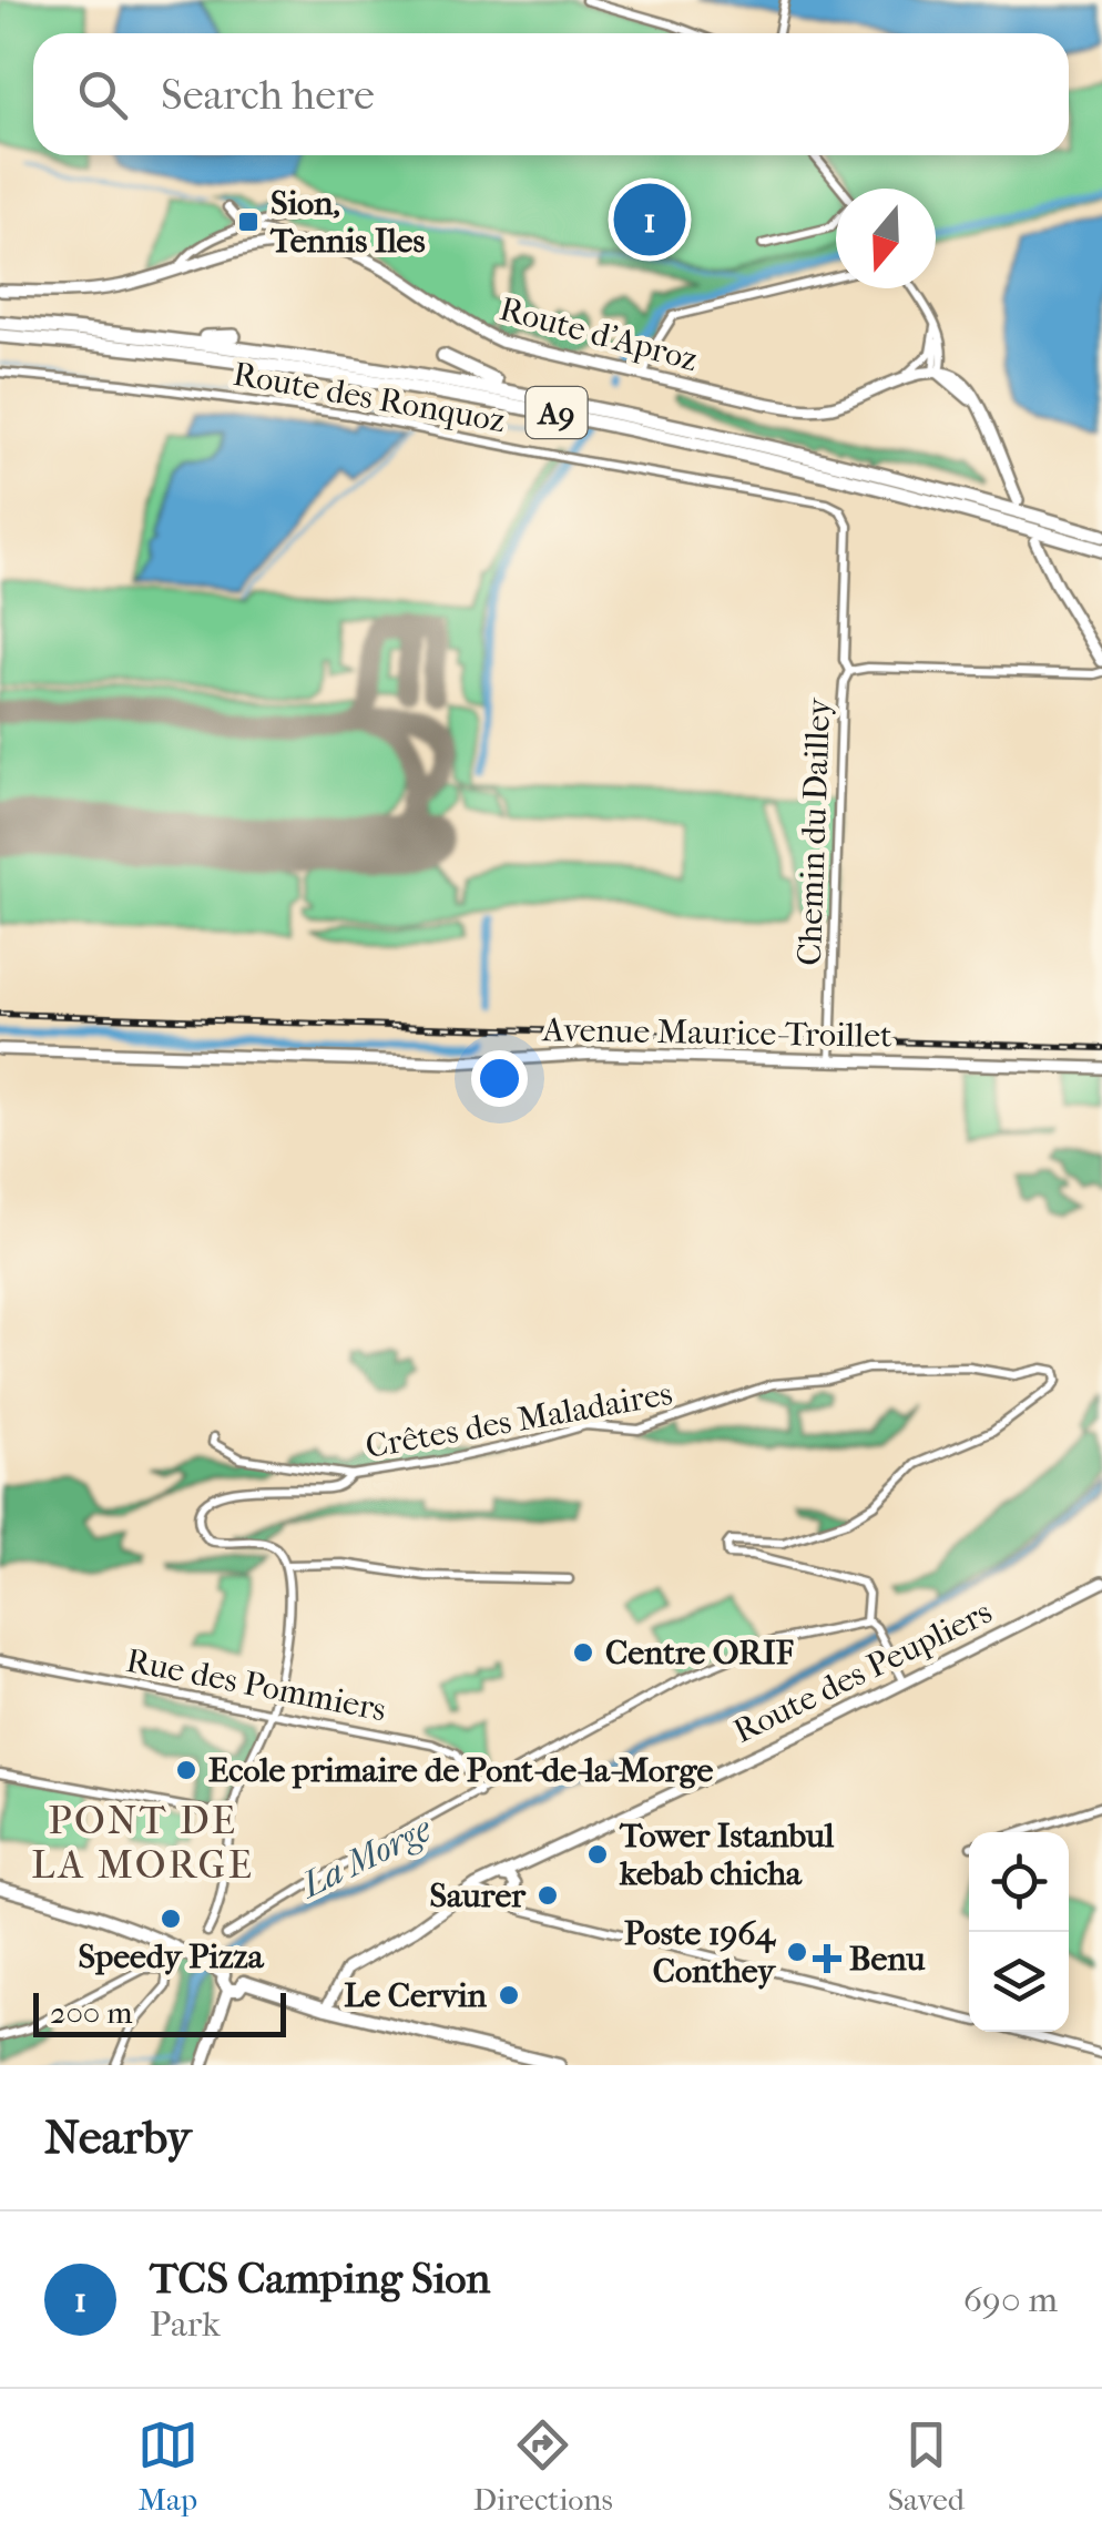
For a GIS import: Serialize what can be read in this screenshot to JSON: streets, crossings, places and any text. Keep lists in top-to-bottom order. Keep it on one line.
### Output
{"streets":{"highway":["A9"],"street":["Route d'Aproz","Route des Ronquoz","Chemin du Dailley","Avenue Maurice-Troillet","Crêtes des Maladaires","Route des Peupliers","Rue des Pommiers"]},"crossings":[["Route des Ronquoz","Chemin du Dailley"],["Chemin du Dailley","Avenue Maurice-Troillet"]],"districts":["PONT DE LA MORGE"],"water":["La Morge"],"places":{"transit":["Sion, Tennis Iles"],"other":["Centre ORIF","Ecole primaire de Pont-de-la-Morge","Tower Istanbul kebab chicha","Saurer","Speedy Pizza","Poste 1964 Conthey","Le Cervin"],"health":["Benu"]},"scale_bar":"200 m","north":"bottom","page":{"search":"Search here","pins":"1","scale":"200 m","heading":"Nearby","list":[{"mark":"1","name":"TCS Camping Sion","note":"Park","value":"690 m"}],"nav":["Map","Directions","Saved"]}}
